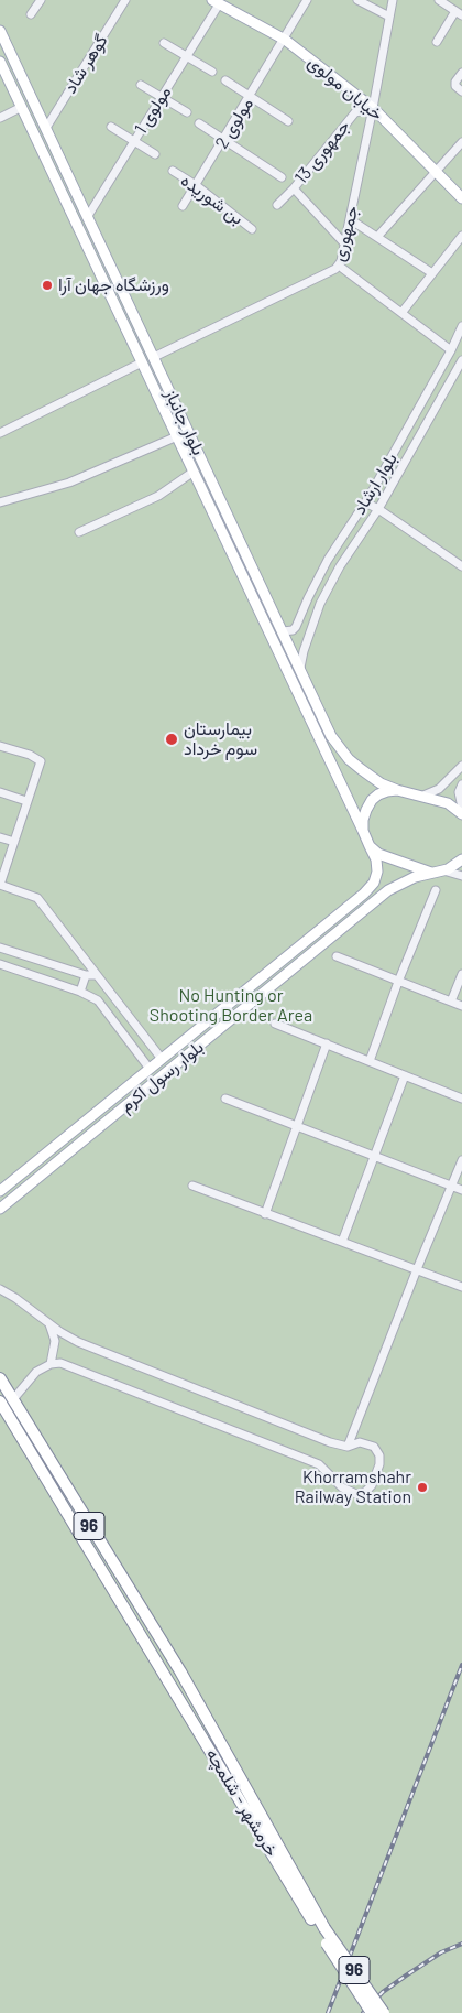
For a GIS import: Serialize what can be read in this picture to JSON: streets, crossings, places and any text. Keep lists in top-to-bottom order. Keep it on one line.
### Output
{"streets":{"highway":["96","خرمشهر - شلمچه"],"main road":["خیابان مولوی","بلوار جانباز","بلوار رسول اکرم"],"street":["گوهر شاد","مولوی 1","مولوی 2","جمهوری 13","بن شوریده","جمهوری","بلوار ارشاد"]},"crossings":[["گوهر شاد","بلوار جانباز"],["خیابان مولوی","مولوی 1"],["خیابان مولوی","مولوی 2"],["خیابان مولوی","جمهوری 13"],["خیابان مولوی","جمهوری"],["مولوی 1","بلوار جانباز"],["مولوی 2","بن شوریده"],["جمهوری 13","جمهوری"],["جمهوری","بلوار جانباز"],["بلوار جانباز","بلوار ارشاد"],["بلوار جانباز","بلوار رسول اکرم"],["96","خرمشهر - شلمچه"]],"parks":["No Hunting or Shooting Border Area"],"places":["ورزشگاه جهان آرا","بیمارستان سوم خرداد","Khorramshahr Railway Station"]}
